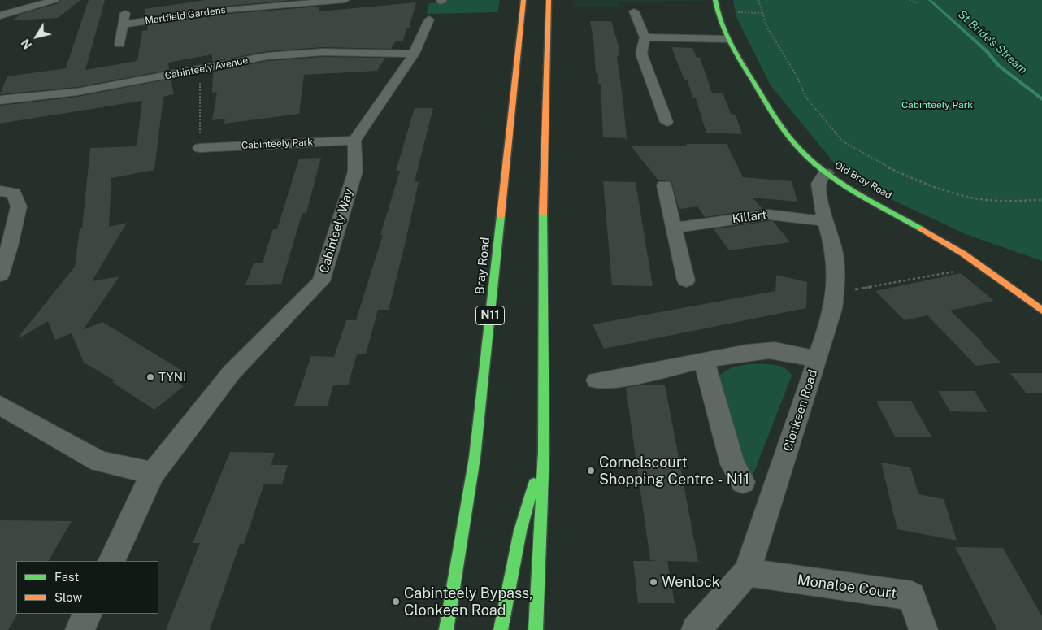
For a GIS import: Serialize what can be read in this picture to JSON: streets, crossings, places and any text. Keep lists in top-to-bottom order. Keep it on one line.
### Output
{"streets":{"main road":["Old Bray Road","Bray Road","N11"],"street":["Marlfield Gardens","Cabinteely Avenue","Cabinteely Park","Killart","Cabinteely Way","Clonkeen Road","Monaloe Court"]},"crossings":[["Cabinteely Park","Cabinteely Way"],["Old Bray Road","Clonkeen Road"],["Killart","Clonkeen Road"],["Clonkeen Road","Monaloe Court"]],"water":["St Bride's Stream"],"parks":["Cabinteely Park"],"places":["TYNI","Cornelscourt Shopping Centre - N11","Wenlock","Cabinteely Bypass, Clonkeen Road"],"legend":["Fast","Slow"],"north":"bottom left"}
